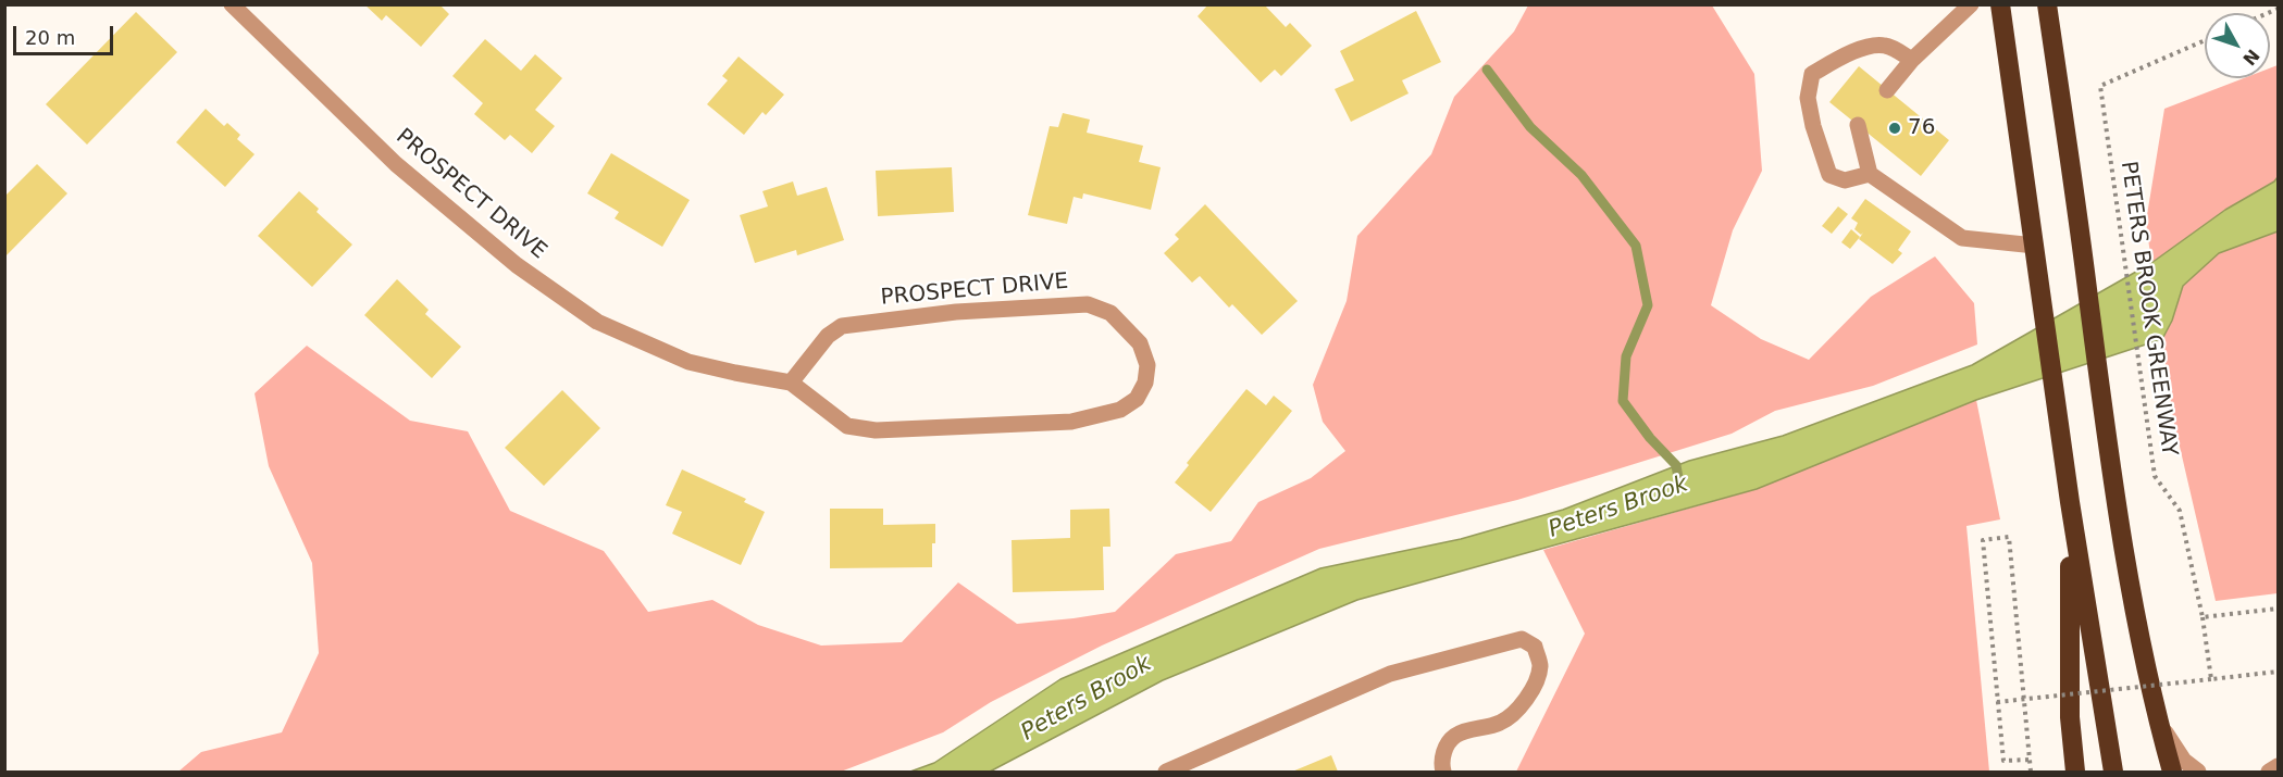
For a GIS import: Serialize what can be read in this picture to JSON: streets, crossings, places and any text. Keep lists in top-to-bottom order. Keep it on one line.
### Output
{"streets":{"street":["PROSPECT DRIVE"],"path":["PETERS BROOK GREENWAY"]},"water":["Peters Brook"],"places":["76"],"scale_bar":"20 m","north":"bottom right"}
